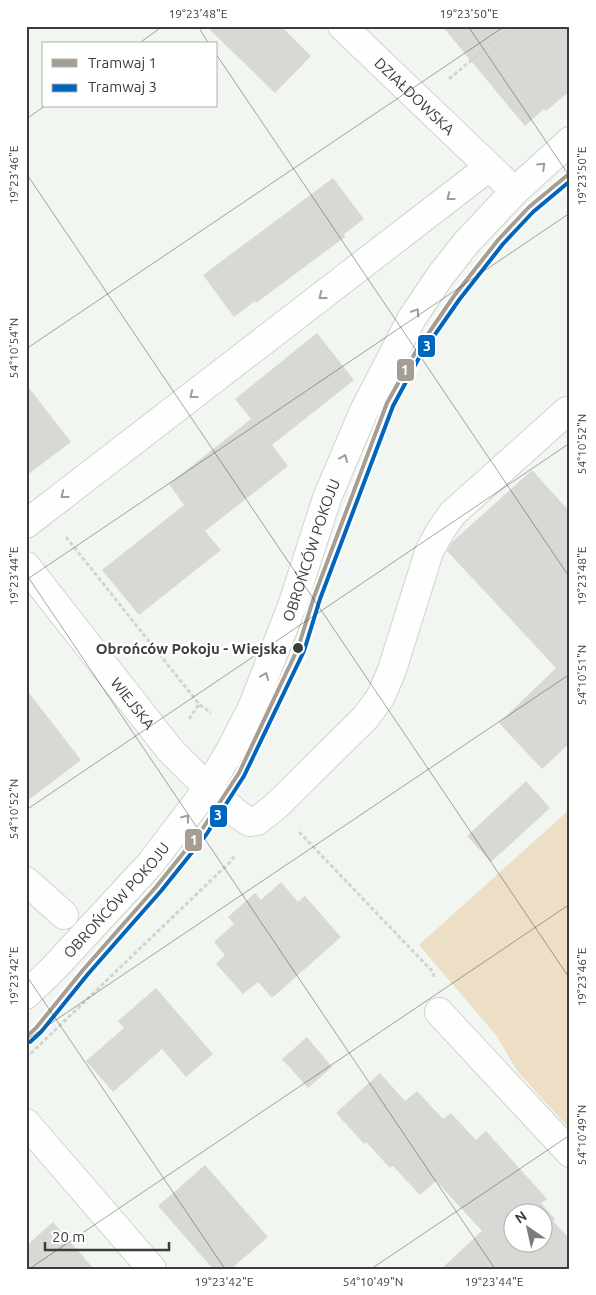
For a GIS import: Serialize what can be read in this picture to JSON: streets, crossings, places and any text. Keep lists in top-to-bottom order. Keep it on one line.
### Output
{"streets":{"street":["DZIAŁDOWSKA","OBROŃCÓW POKOJU","WIEJSKA"]},"crossings":[["OBROŃCÓW POKOJU","WIEJSKA"]],"places":["Obrońców Pokoju - Wiejska"],"lines":["tram line 1","tram line 3"],"legend":["Tramwaj 1","Tramwaj 3"],"scale_bar":"20 m","north":"top left","coordinates":["19°23'48\"E","19°23'50\"E","19°23'46\"E","54°10'54\"N","54°10'52\"N","19°23'44\"E","54°10'51\"N","19°23'42\"E","54°10'49\"N"]}
